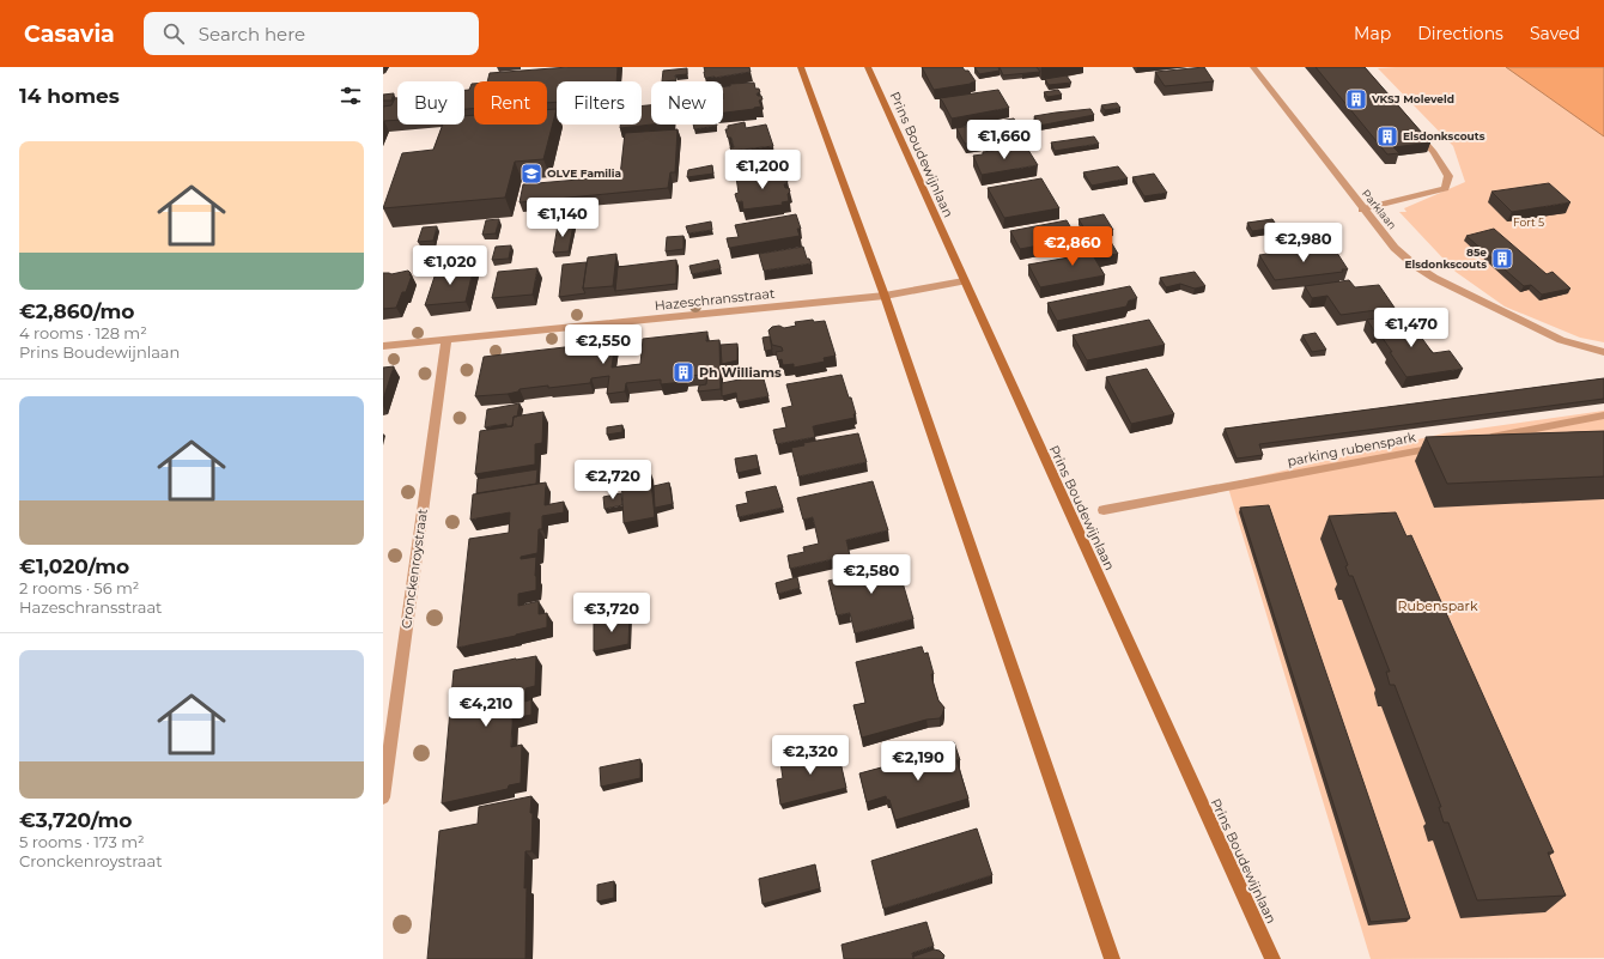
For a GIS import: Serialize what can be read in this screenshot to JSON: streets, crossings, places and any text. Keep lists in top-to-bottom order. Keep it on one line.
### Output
{"streets":{"main road":["Prins Boudewijnlaan"],"street":["Parklaan","Hazeschransstraat","parking rubenspark","Cronckenroystraat"]},"crossings":[["Prins Boudewijnlaan","Hazeschransstraat"],["Hazeschransstraat","Cronckenroystraat"]],"parks":["Fort 5","Rubenspark"],"places":{"building":["VKSJ Moleveld","Elsdonkscouts","85e Elsdonkscouts","Ph Williams"],"school or university":["OLVE Familia"]},"page":{"header":"Casavia","search":"Search here","nav":["Map","Directions","Saved"],"heading":"14 homes","chip":["Buy","Rent","Filters","New"],"price":["€1,660","€1,200","€1,140","€2,980","€2,860","€1,020","€1,470","€2,550","€2,720","€2,580","€3,720","€4,210","€2,320","€2,190"],"list":[{"name":"€2,860/mo","note":"4 rooms · 128 m² · Prins Boudewijnlaan"},{"name":"€1,020/mo","note":"2 rooms · 56 m² · Hazeschransstraat"},{"name":"€3,720/mo","note":"5 rooms · 173 m² · Cronckenroystraat"}]}}
